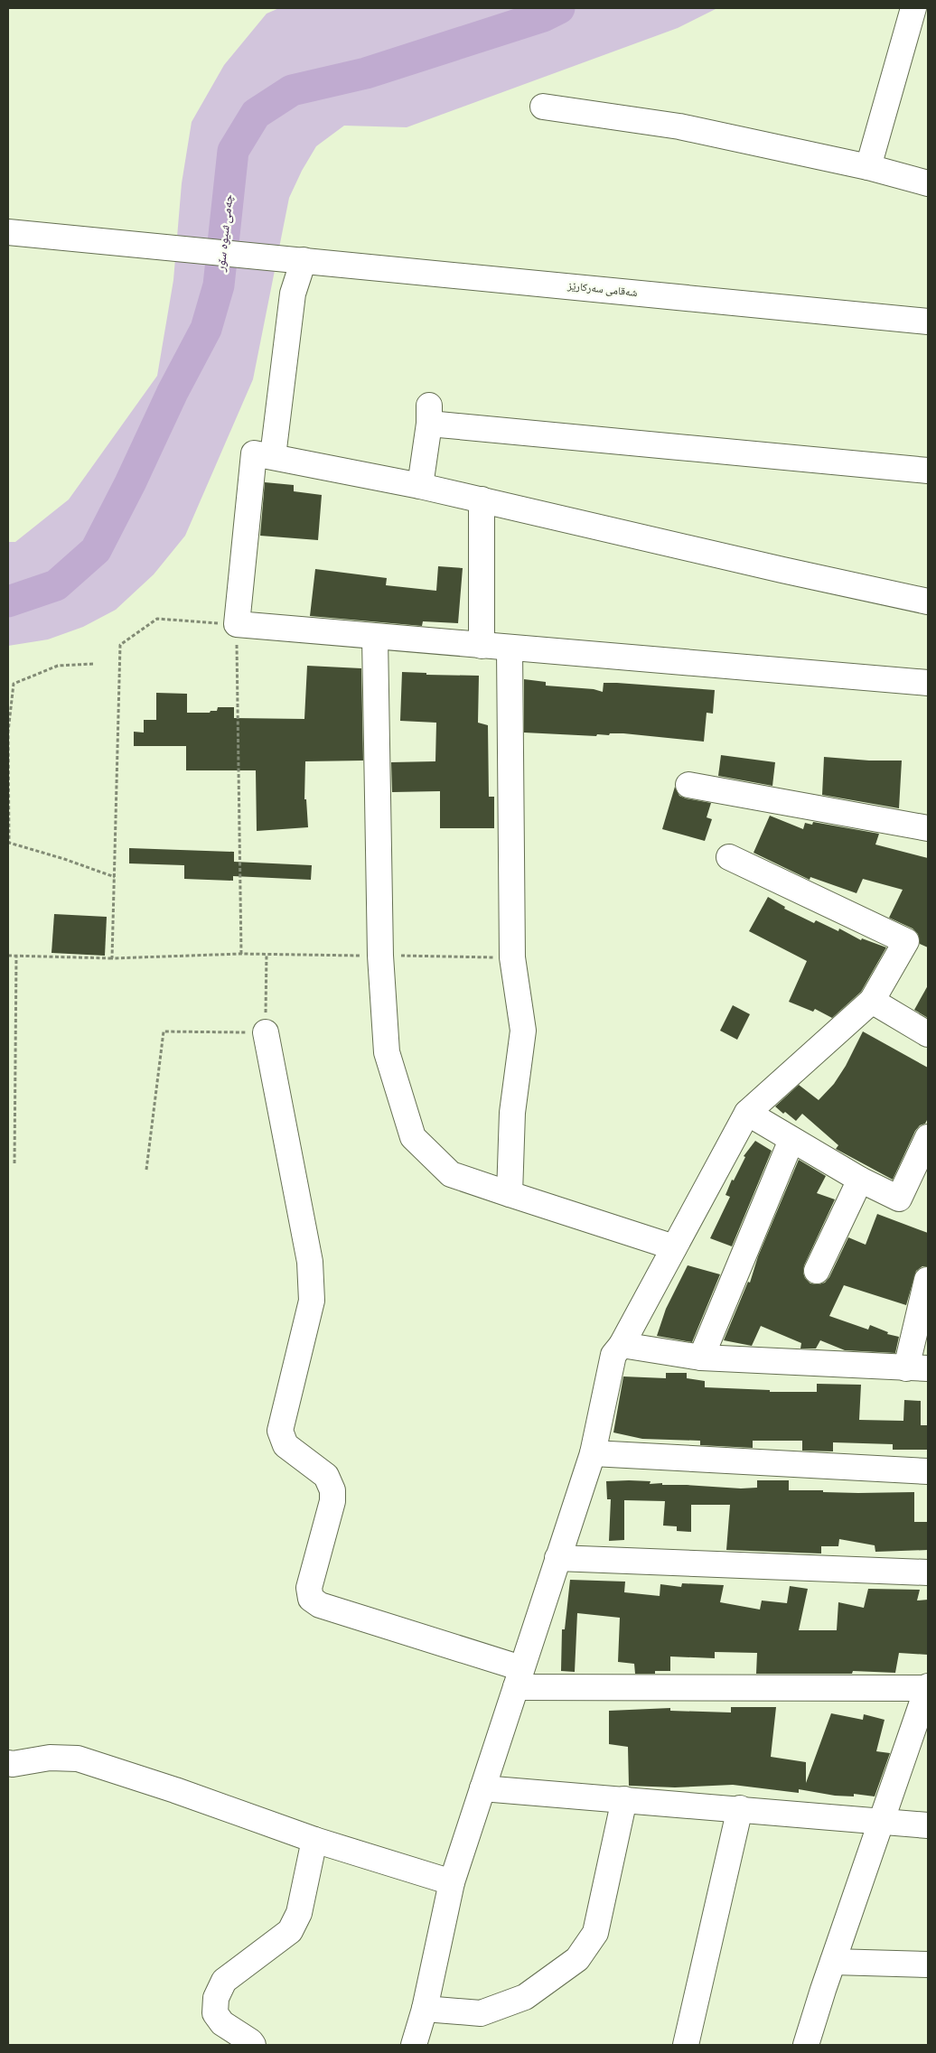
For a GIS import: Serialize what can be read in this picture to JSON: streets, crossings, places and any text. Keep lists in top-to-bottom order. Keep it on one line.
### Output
{"streets":{"street":["شەقامی سەرکارێز"]},"water":["چەمی شیوە سۆر"]}
